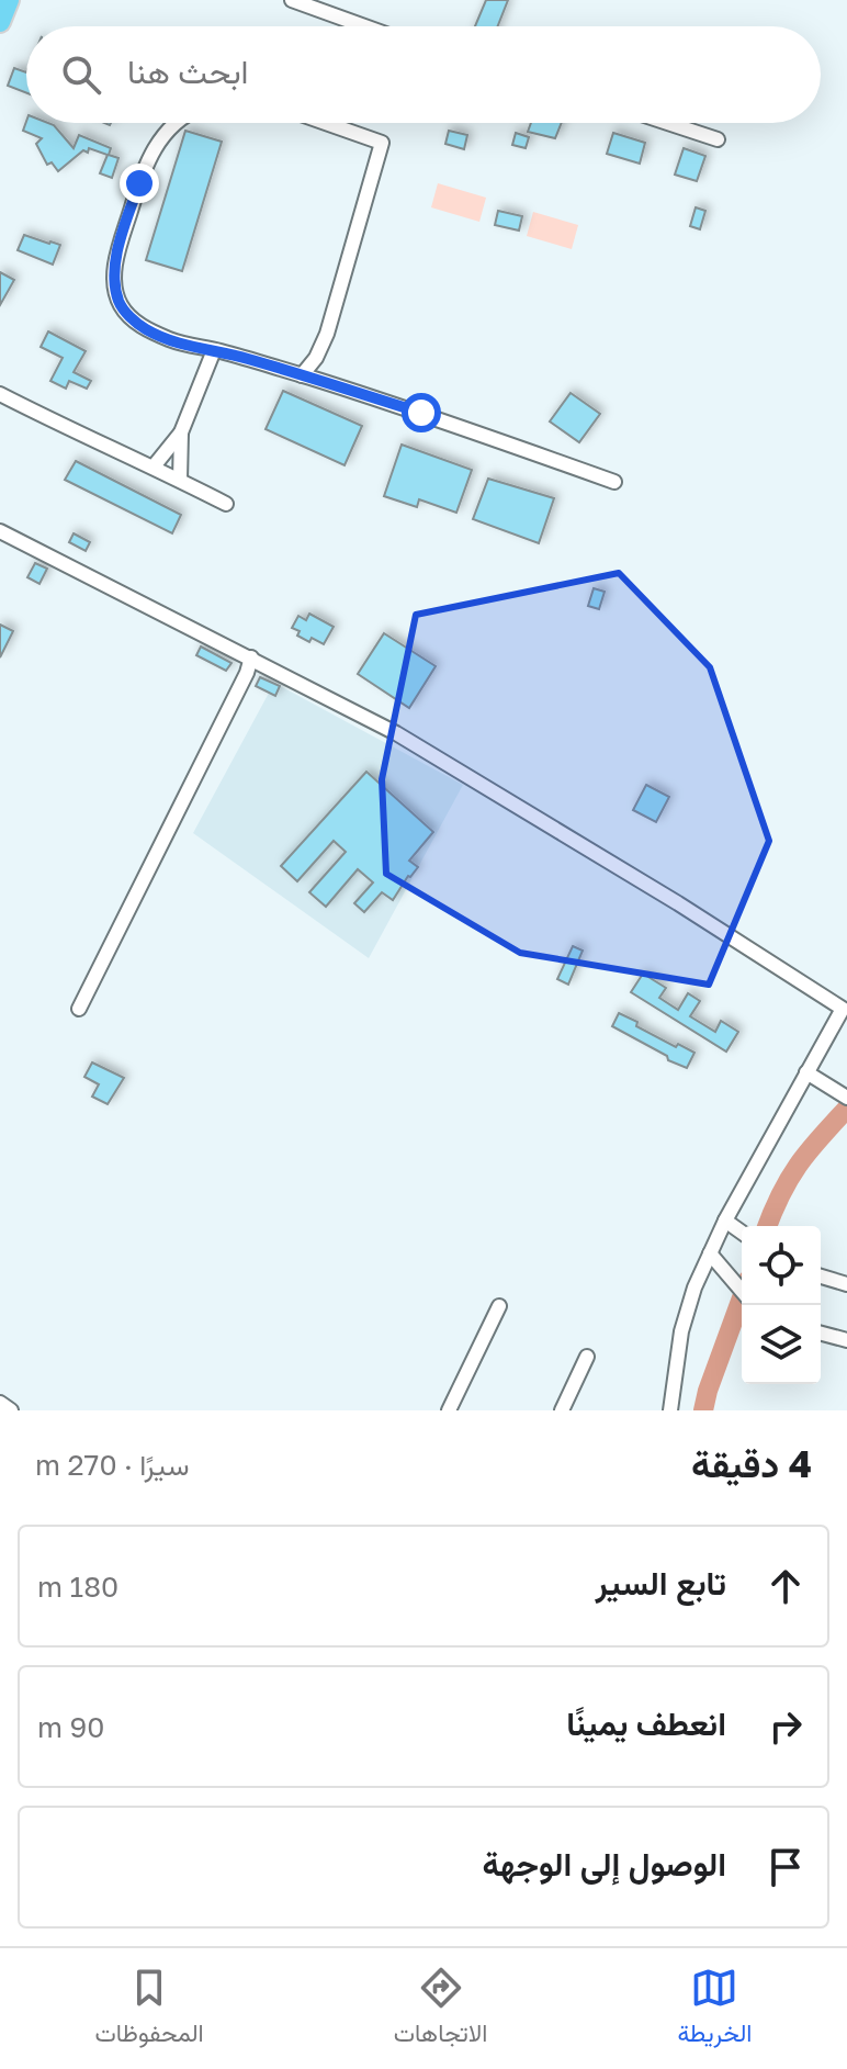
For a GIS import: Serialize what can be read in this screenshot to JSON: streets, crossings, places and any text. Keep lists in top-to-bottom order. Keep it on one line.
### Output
{"page":{"search":"ابحث هنا","heading":["4 دقيقة","سيرًا · 270 m"],"list":[["تابع السير","180 m"],["انعطف يمينًا","90 m"],"الوصول إلى الوجهة"],"nav":["الخريطة","الاتجاهات","المحفوظات"]}}
